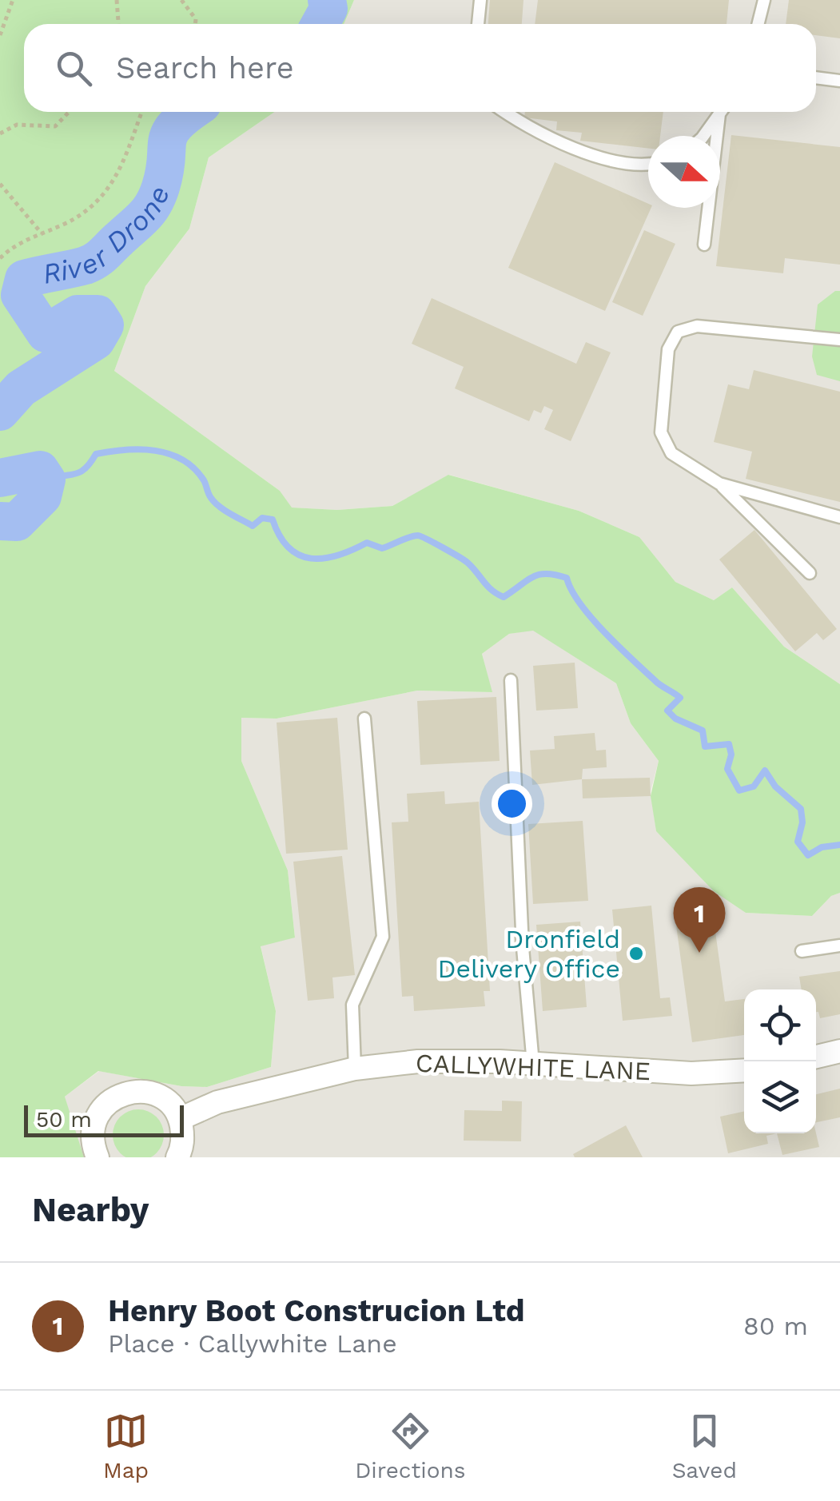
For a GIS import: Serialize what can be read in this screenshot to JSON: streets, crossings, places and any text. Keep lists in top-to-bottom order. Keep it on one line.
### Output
{"streets":{"street":["CALLYWHITE LANE"]},"water":["River Drone"],"places":["Dronfield Delivery Office"],"scale_bar":"50 m","north":"right","page":{"search":"Search here","pins":"1","scale":"50 m","heading":"Nearby","list":[{"mark":"1","name":"Henry Boot Construcion Ltd","note":"Place · Callywhite Lane","value":"80 m"}],"nav":["Map","Directions","Saved"]}}
